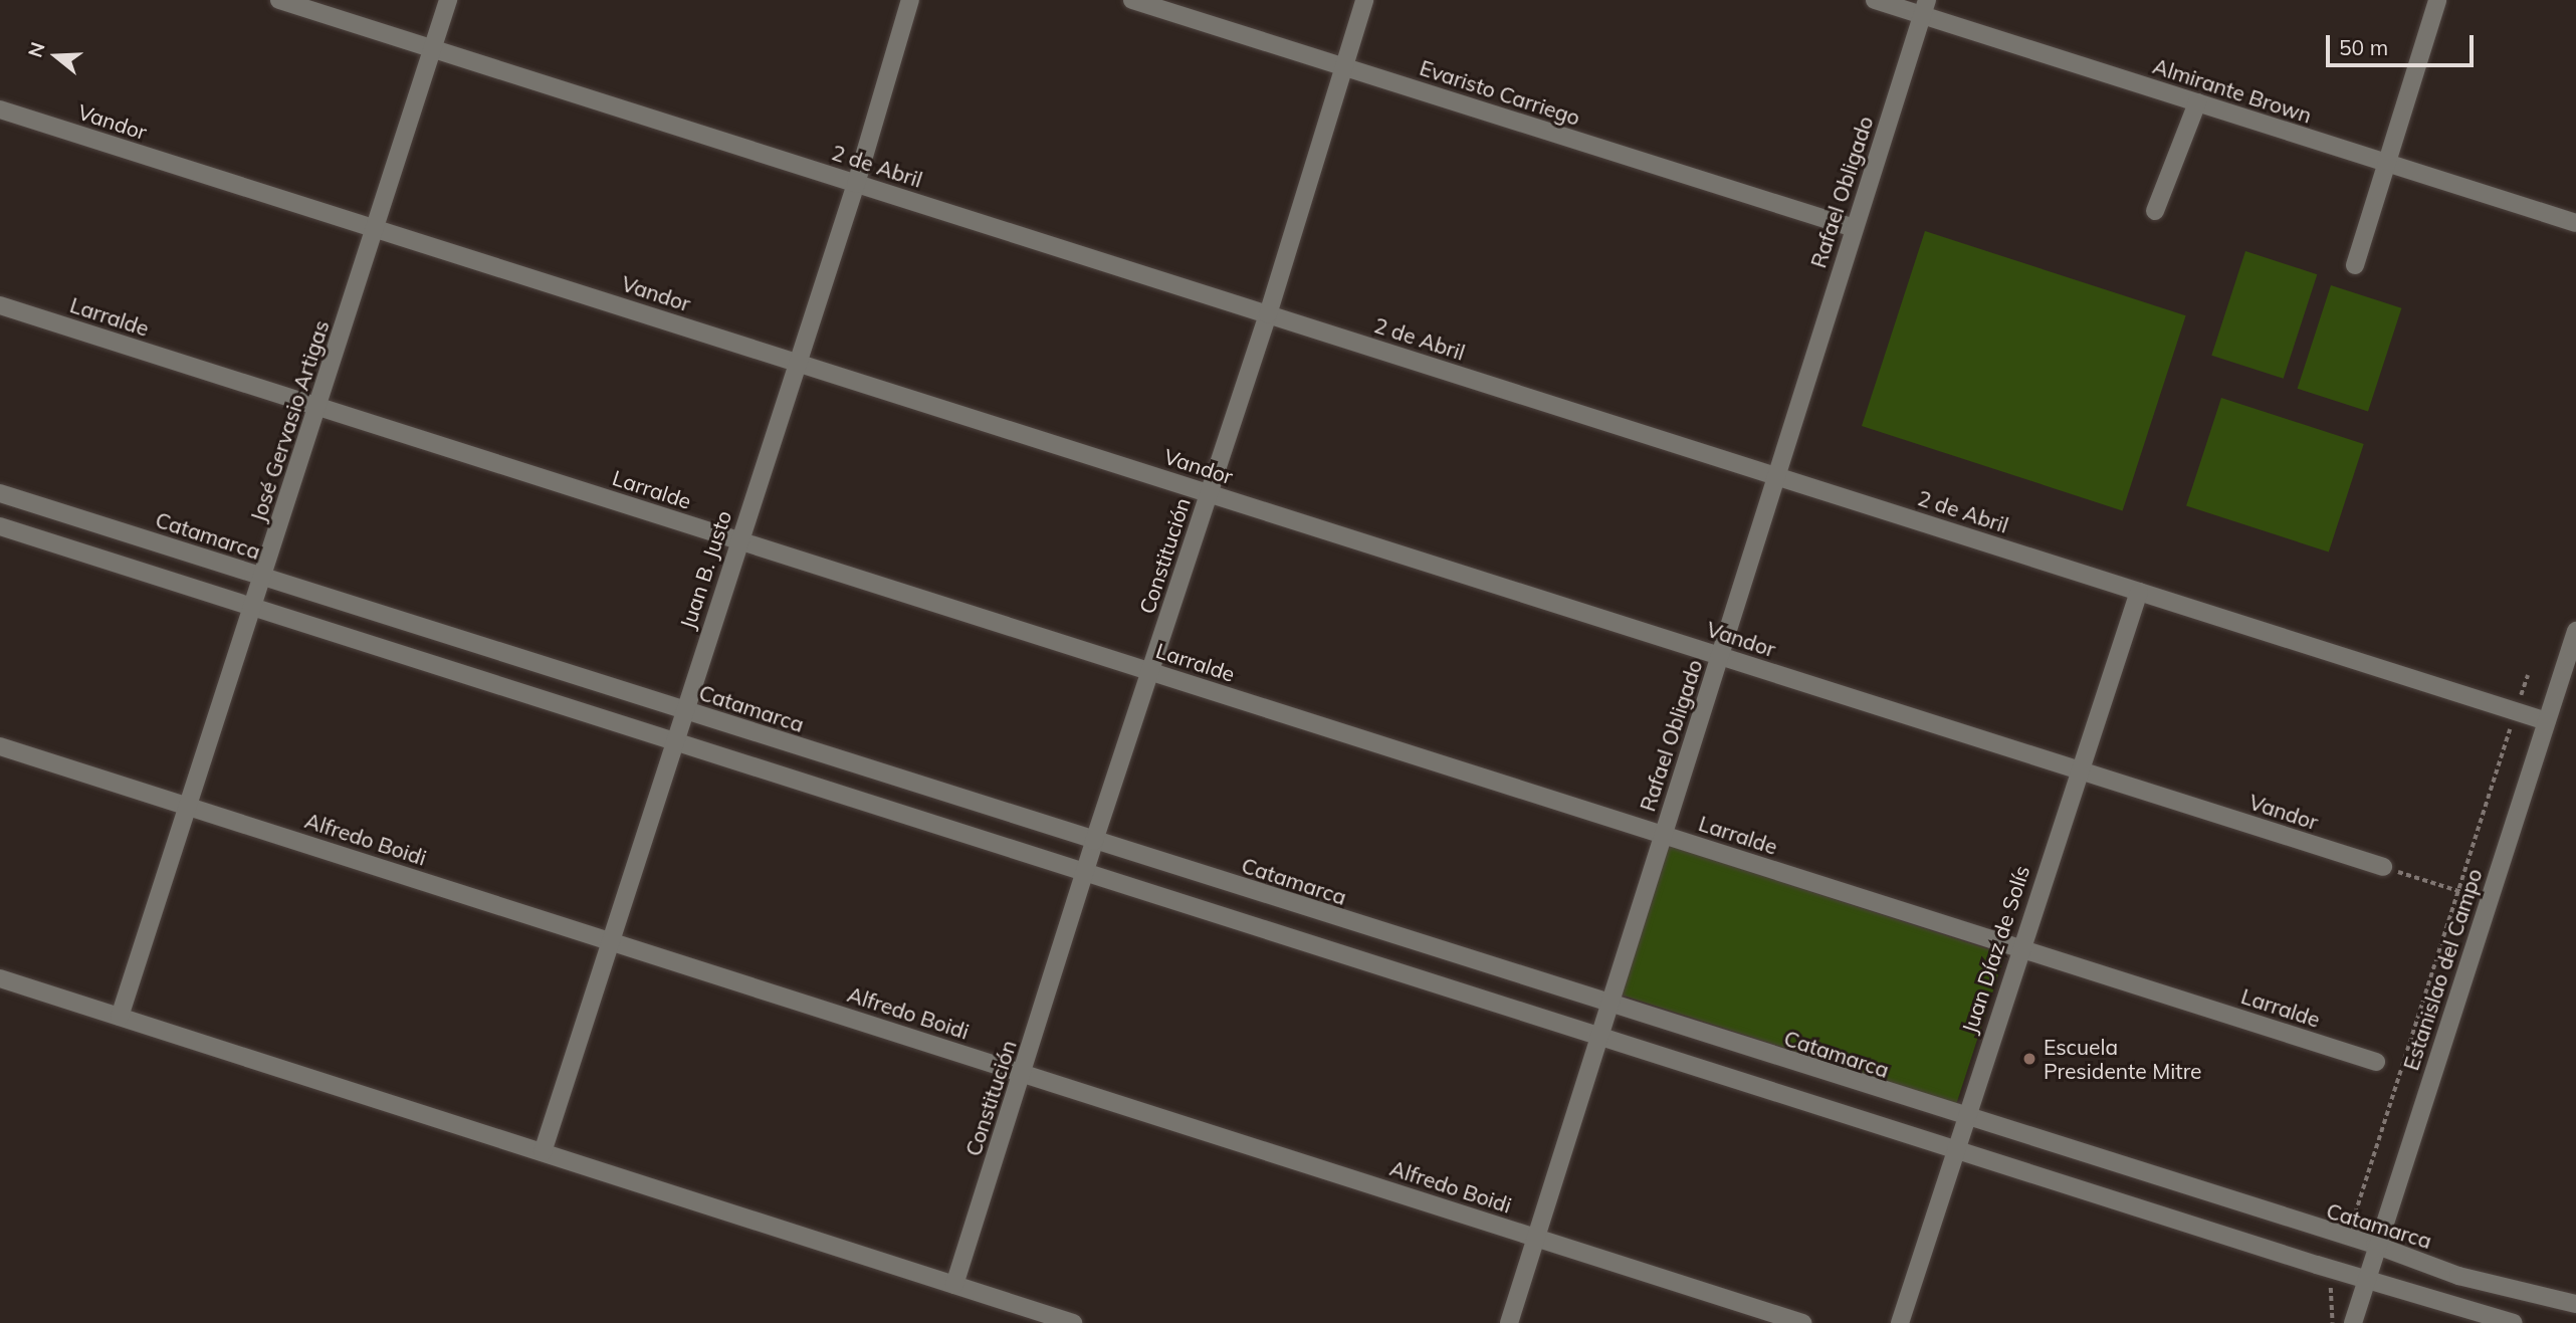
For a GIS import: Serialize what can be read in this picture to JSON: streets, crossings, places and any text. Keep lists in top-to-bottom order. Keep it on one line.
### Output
{"streets":{"street":["Almirante Brown","Evaristo Carriego","Vandor","2 de Abril","Rafael Obligado","Larralde","José Gervasio Artigas","Catamarca","Constitución","Juan B. Justo","Alfredo Boidi","Juan Díaz de Solís","Estanislao del Campo"]},"crossings":[["Almirante Brown","Rafael Obligado"],["Evaristo Carriego","Rafael Obligado"],["Evaristo Carriego","Constitución"],["Vandor","Rafael Obligado"],["Vandor","José Gervasio Artigas"],["Vandor","Constitución"],["Vandor","Juan B. Justo"],["Vandor","Juan Díaz de Solís"],["2 de Abril","Rafael Obligado"],["2 de Abril","José Gervasio Artigas"],["2 de Abril","Constitución"],["2 de Abril","Juan B. Justo"],["2 de Abril","Juan Díaz de Solís"],["2 de Abril","Estanislao del Campo"],["Rafael Obligado","Larralde"],["Rafael Obligado","Catamarca"],["Rafael Obligado","Alfredo Boidi"],["Larralde","José Gervasio Artigas"],["Larralde","Constitución"],["Larralde","Juan B. Justo"],["Larralde","Juan Díaz de Solís"],["José Gervasio Artigas","Catamarca"],["José Gervasio Artigas","Alfredo Boidi"],["Catamarca","Constitución"],["Catamarca","Juan B. Justo"],["Catamarca","Juan Díaz de Solís"],["Catamarca","Estanislao del Campo"],["Constitución","Alfredo Boidi"],["Juan B. Justo","Alfredo Boidi"]],"places":["Escuela Presidente Mitre"],"scale_bar":"50 m","north":"left"}
